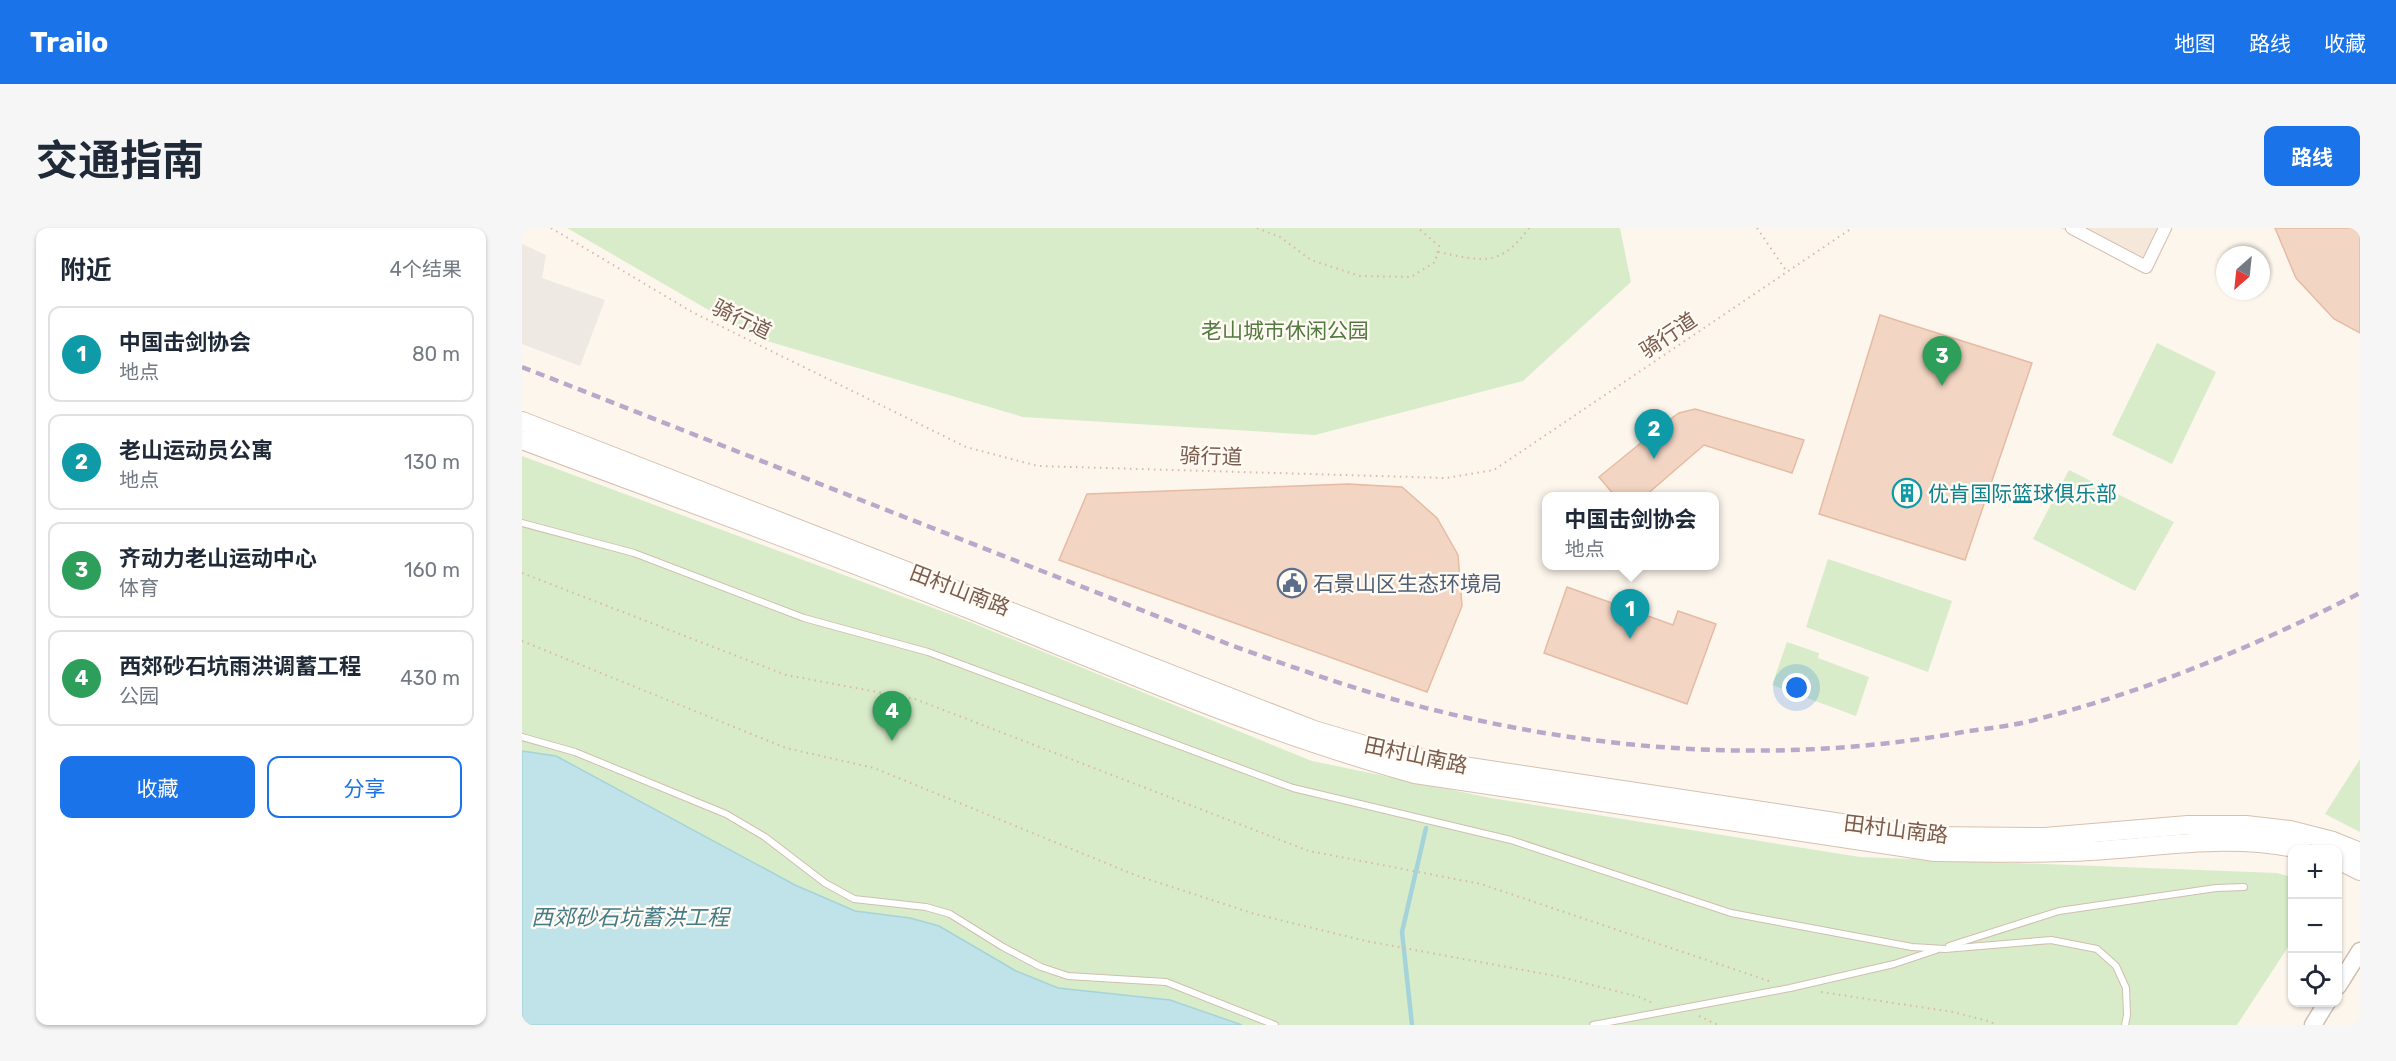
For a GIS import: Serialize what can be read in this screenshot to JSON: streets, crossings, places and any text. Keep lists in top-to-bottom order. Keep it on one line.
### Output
{"streets":{"main road":["田村山南路"],"path":["骑行道"]},"water":["西郊砂石坑蓄洪工程"],"parks":["老山城市休闲公园"],"places":{"building":["优肯国际篮球俱乐部"],"public building":["石景山区生态环境局"]},"north":"bottom left","page":{"header":"Trailo","nav":["地图","路线","收藏"],"title":"交通指南","buttons":["路线",["收藏","分享"]],"heading":["附近","4个结果"],"list":[{"mark":"1","name":"中国击剑协会","note":"地点","value":"80 m"},{"mark":"2","name":"老山运动员公寓","note":"地点","value":"130 m"},{"mark":"3","name":"齐动力老山运动中心","note":"体育","value":"160 m"},{"mark":"4","name":"西郊砂石坑雨洪调蓄工程","note":"公园","value":"430 m"}],"pins":["3","2","1","4"],"popup":["中国击剑协会","地点"],"map_buttons":["+","−"]}}
